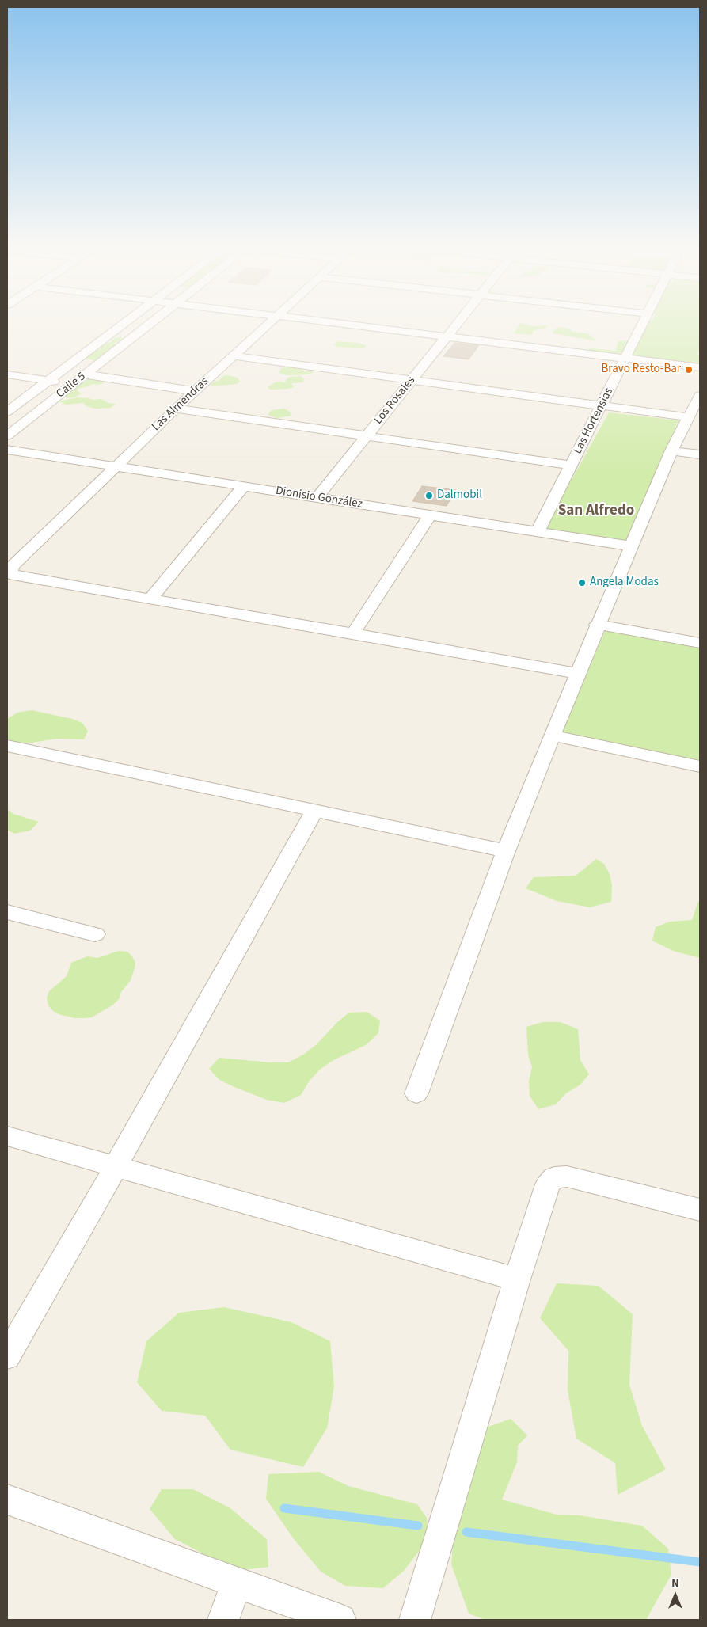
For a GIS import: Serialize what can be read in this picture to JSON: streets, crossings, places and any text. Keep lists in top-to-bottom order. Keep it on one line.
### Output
{"streets":{"street":["Calle 5","Los Rosales","Las Almendras","Las Hortensias","Dionisio González"]},"crossings":[["Los Rosales","Dionisio González"],["Las Almendras","Dionisio González"],["Las Hortensias","Dionisio González"]],"districts":["San Alfredo"],"places":["Bravo Resto-Bar","Dalmobil","Angela Modas"],"north":"top"}
